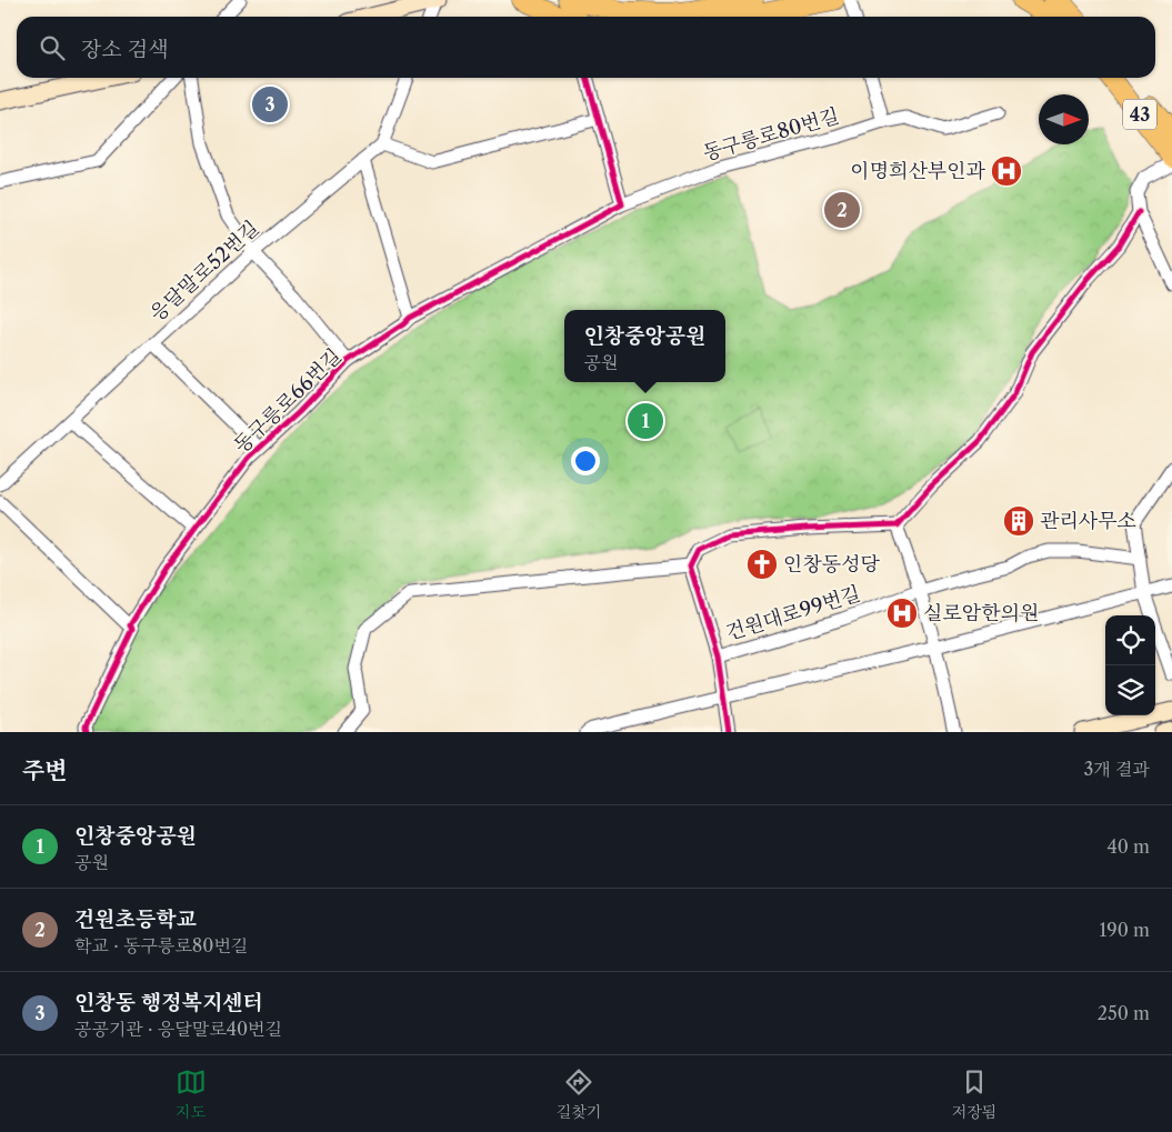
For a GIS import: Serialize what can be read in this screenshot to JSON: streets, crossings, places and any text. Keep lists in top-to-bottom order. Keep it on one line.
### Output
{"streets":{"main road":["43"],"street":["동구릉로80번길","응달말로52번길","동구릉로66번길","건원대로99번길"]},"crossings":[["동구릉로80번길","동구릉로66번길"]],"places":{"hospital":["이명희산부인과","실로암한의원"],"building":["관리사무소"],"church":["인창동성당"]},"north":"right","page":{"search":"장소 검색","pins":["3","2","1"],"popup":["인창중앙공원","공원"],"heading":["주변","3개 결과"],"list":[{"mark":"1","name":"인창중앙공원","note":"공원","value":"40 m"},{"mark":"2","name":"건원초등학교","note":"학교 · 동구릉로80번길","value":"190 m"},{"mark":"3","name":"인창동 행정복지센터","note":"공공기관 · 응달말로40번길","value":"250 m"}],"nav":["지도","길찾기","저장됨"]}}
